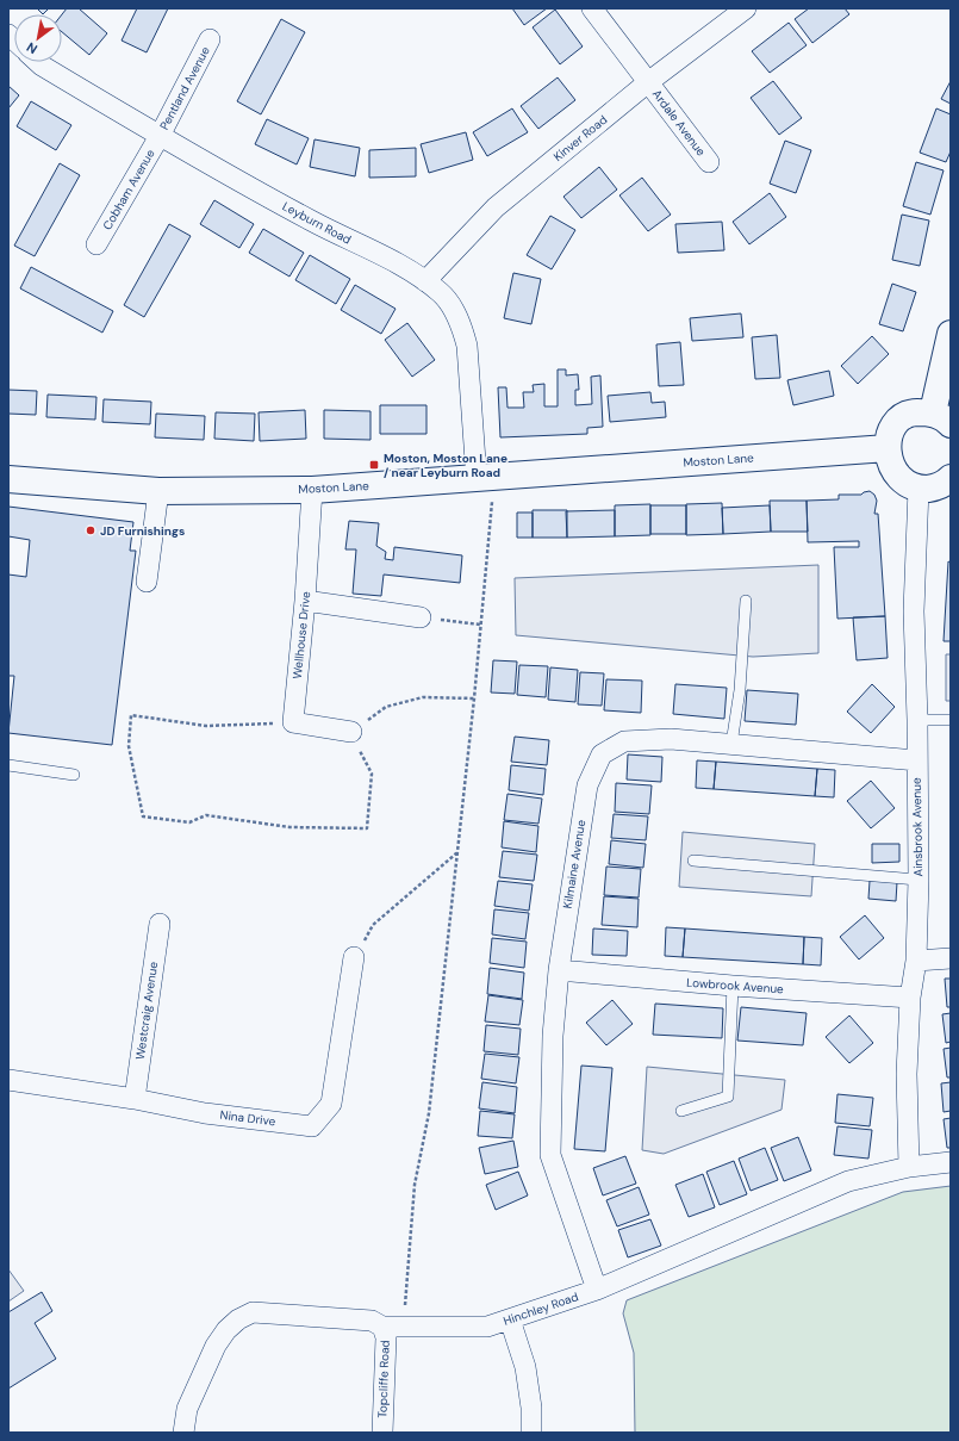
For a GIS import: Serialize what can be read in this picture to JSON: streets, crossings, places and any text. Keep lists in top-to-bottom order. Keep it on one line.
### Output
{"streets":{"street":["Pentland Avenue","Ardale Avenue","Kinver Road","Cobham Avenue","Leyburn Road","Moston Lane","Wellhouse Drive","Ainsbrook Avenue","Kilmaine Avenue","Lowbrook Avenue","Westcraig Avenue","Nina Drive","Hinchley Road","Topcliffe Road"]},"crossings":[["Pentland Avenue","Cobham Avenue"],["Pentland Avenue","Leyburn Road"],["Ardale Avenue","Kinver Road"],["Kinver Road","Leyburn Road"],["Cobham Avenue","Leyburn Road"],["Leyburn Road","Moston Lane"],["Moston Lane","Wellhouse Drive"],["Ainsbrook Avenue","Kilmaine Avenue"],["Ainsbrook Avenue","Lowbrook Avenue"],["Ainsbrook Avenue","Hinchley Road"],["Kilmaine Avenue","Lowbrook Avenue"],["Kilmaine Avenue","Hinchley Road"],["Westcraig Avenue","Nina Drive"],["Hinchley Road","Topcliffe Road"]],"places":{"transit":["Moston, Moston Lane / near Leyburn Road"],"other":["JD Furnishings"]},"north":"bottom left"}
